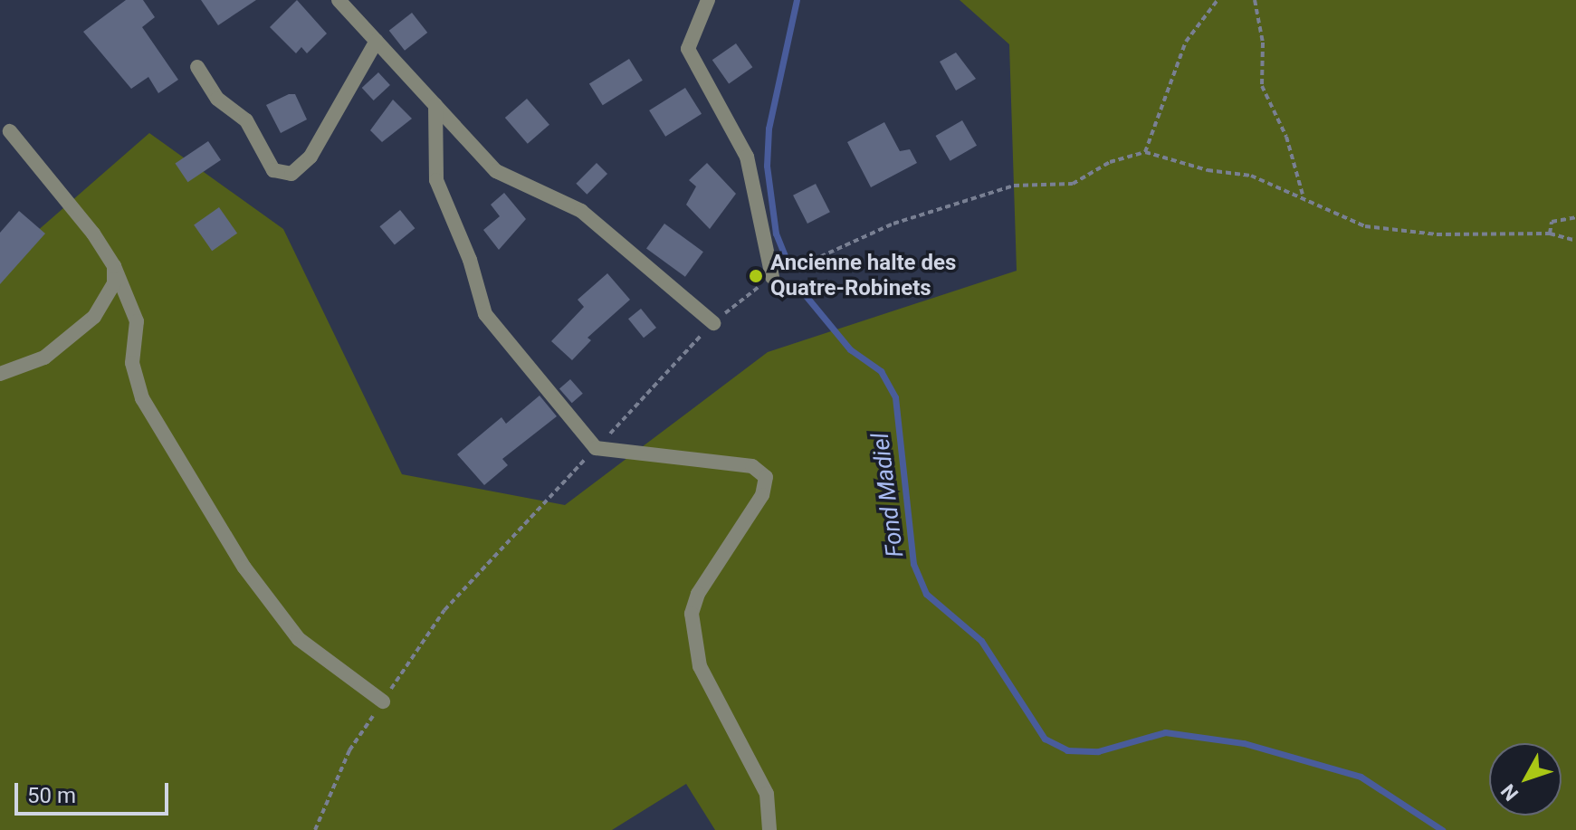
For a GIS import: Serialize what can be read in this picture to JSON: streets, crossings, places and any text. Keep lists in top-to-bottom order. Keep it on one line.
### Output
{"water":["Fond Madiel"],"places":["Ancienne halte des Quatre-Robinets"],"scale_bar":"50 m","north":"bottom left"}
